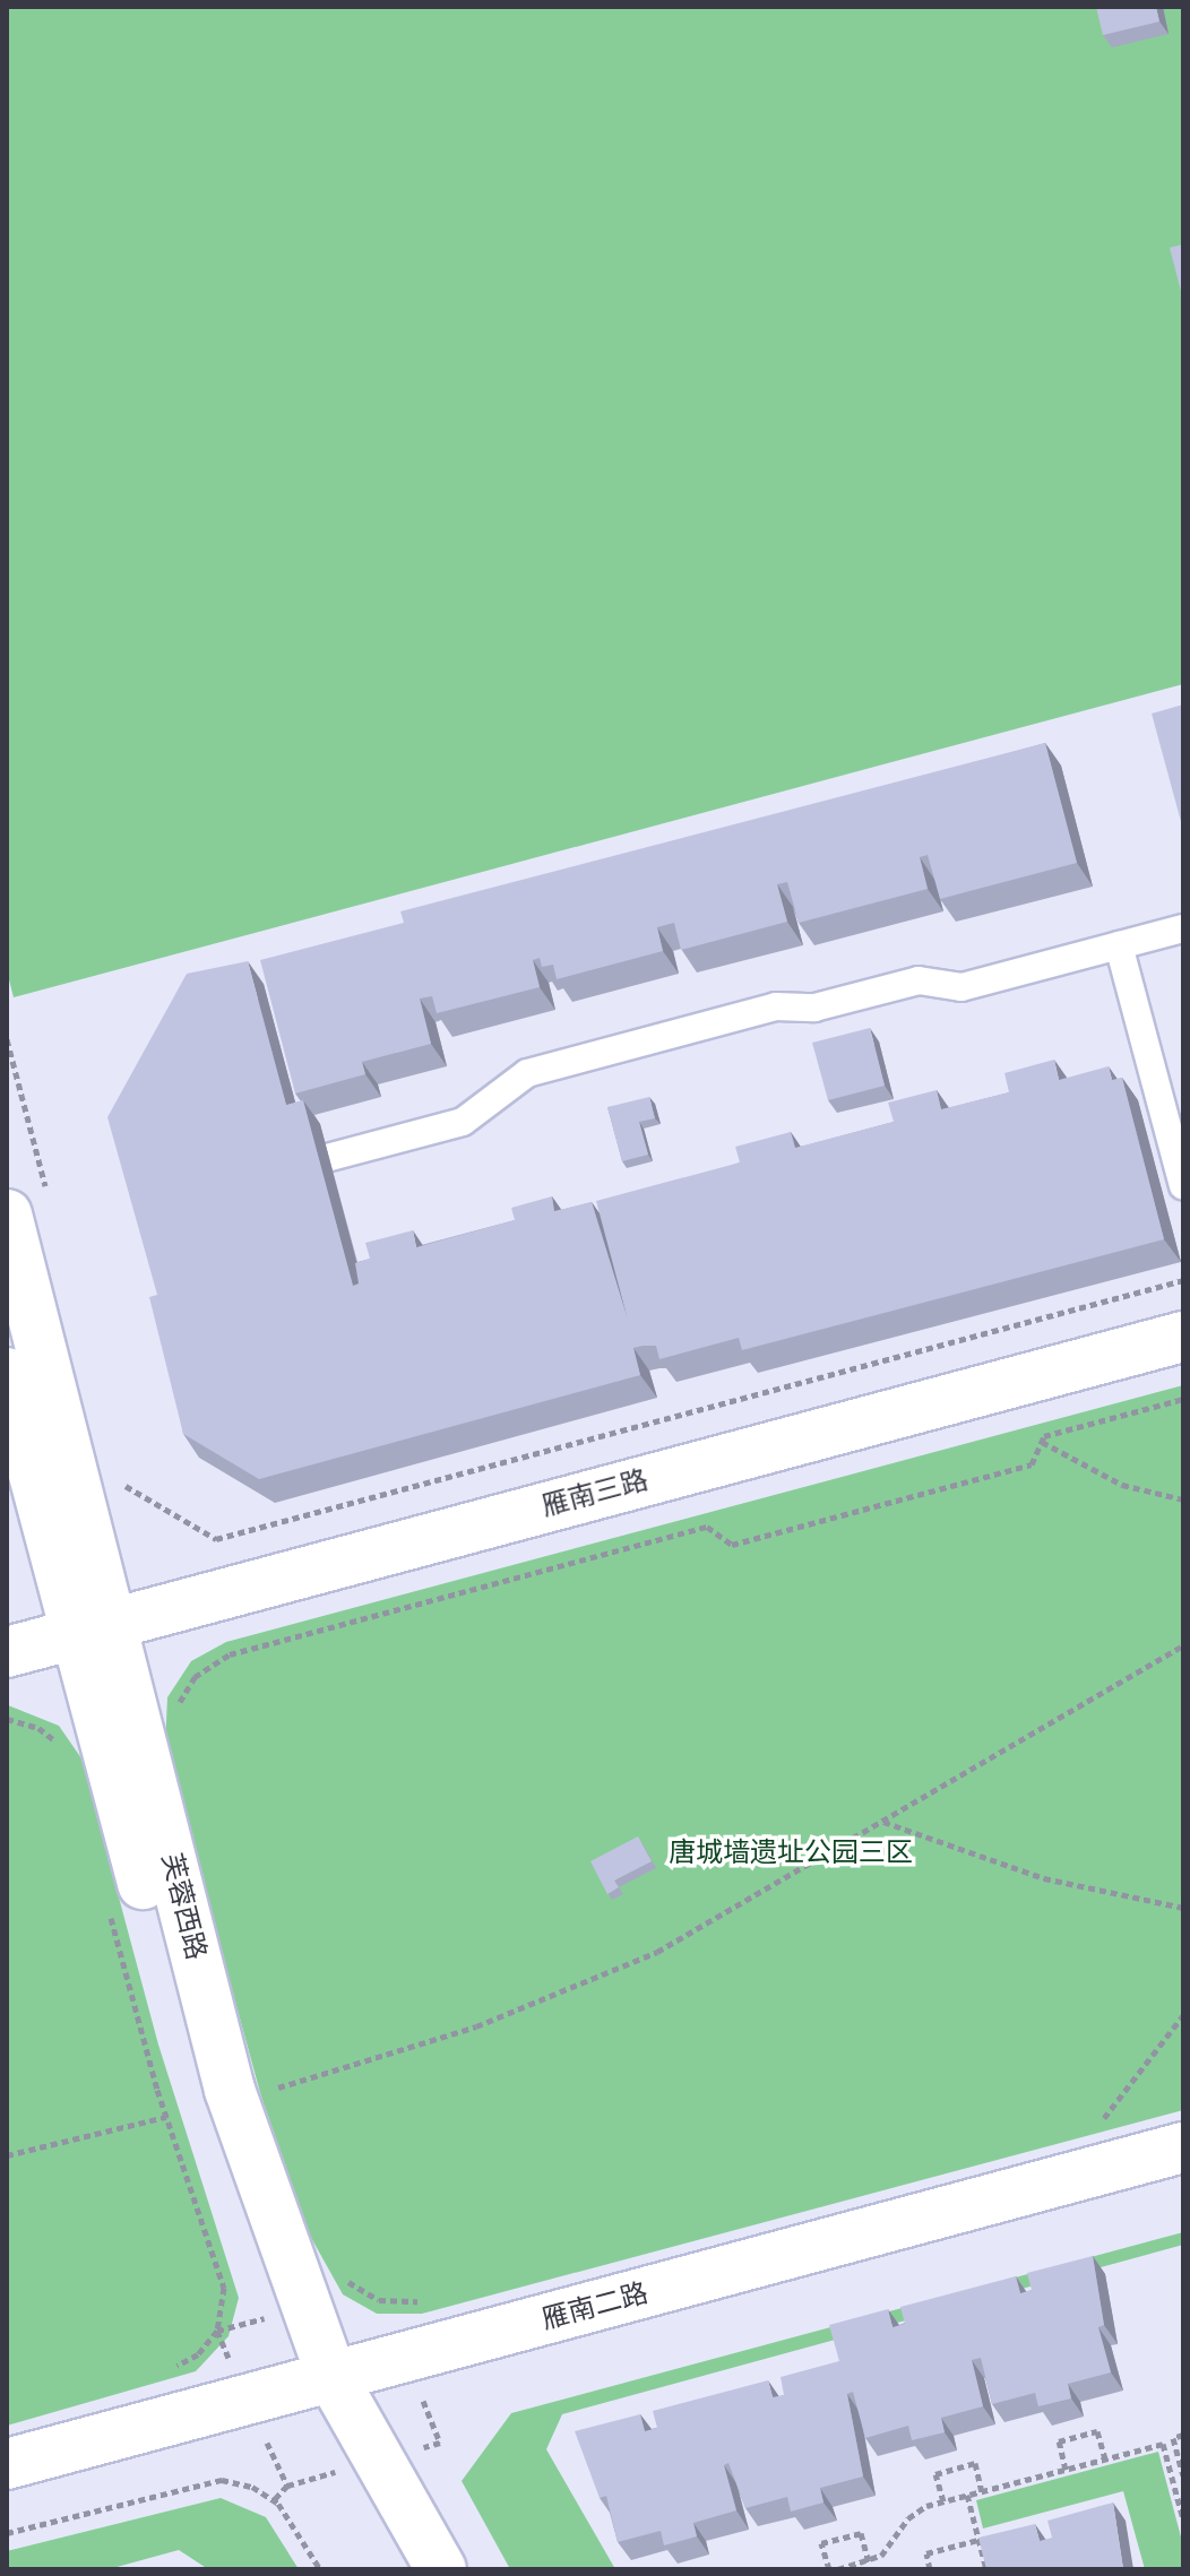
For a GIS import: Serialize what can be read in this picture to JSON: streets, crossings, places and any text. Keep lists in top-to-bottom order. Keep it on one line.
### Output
{"streets":{"main road":["雁南三路","芙蓉西路","雁南二路"]},"crossings":[["雁南三路","芙蓉西路"],["芙蓉西路","雁南二路"]],"parks":["唐城墙遗址公园三区"]}
